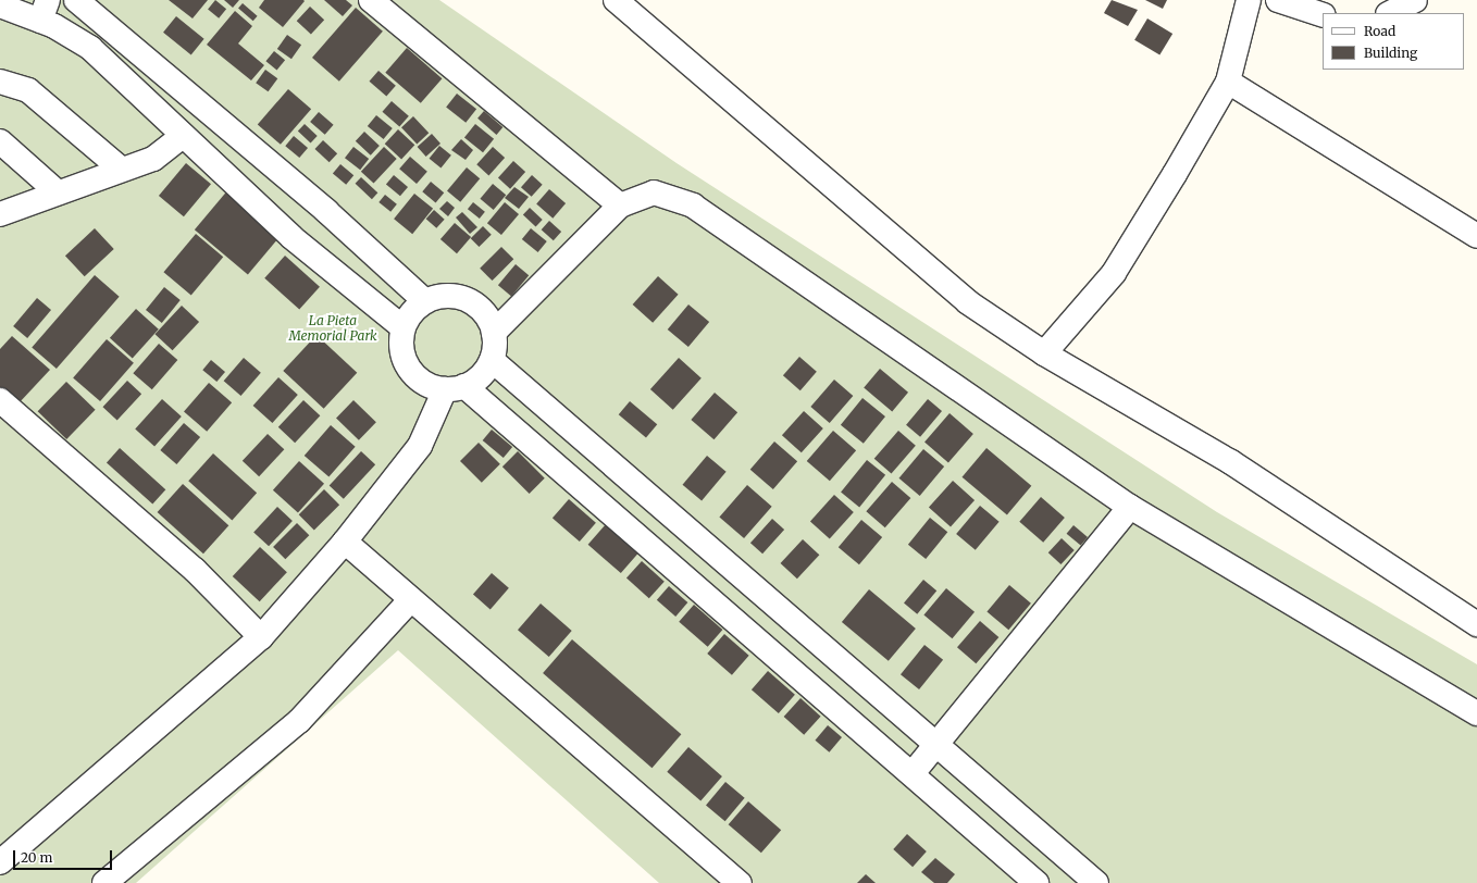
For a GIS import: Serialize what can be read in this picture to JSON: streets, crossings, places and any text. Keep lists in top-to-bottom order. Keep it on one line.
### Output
{"parks":["La Pieta Memorial Park"],"legend":["Road","Building"],"scale_bar":"20 m"}
